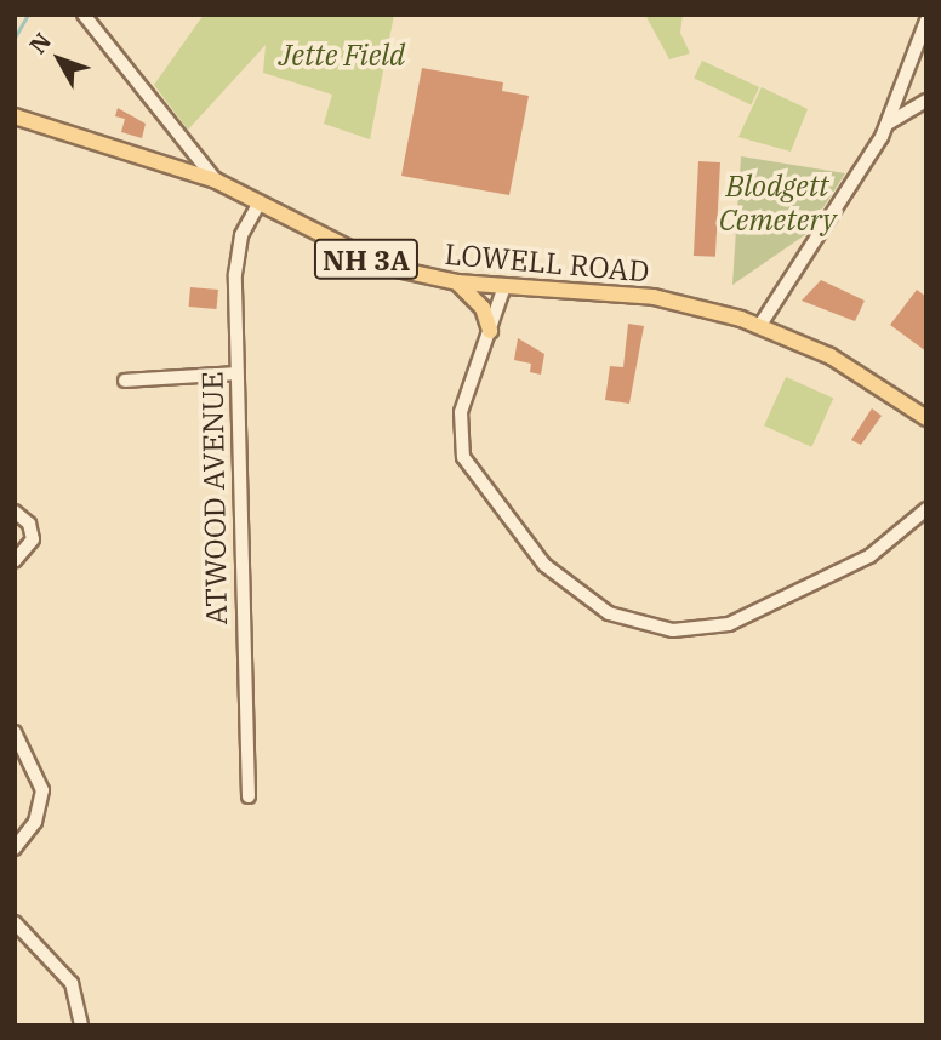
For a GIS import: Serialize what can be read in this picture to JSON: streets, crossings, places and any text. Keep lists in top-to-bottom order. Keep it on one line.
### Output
{"streets":{"main road":["NH 3A","LOWELL ROAD"],"street":["ATWOOD AVENUE"]},"crossings":[["LOWELL ROAD","ATWOOD AVENUE"]],"parks":["Jette Field","Blodgett Cemetery"],"north":"top left"}
